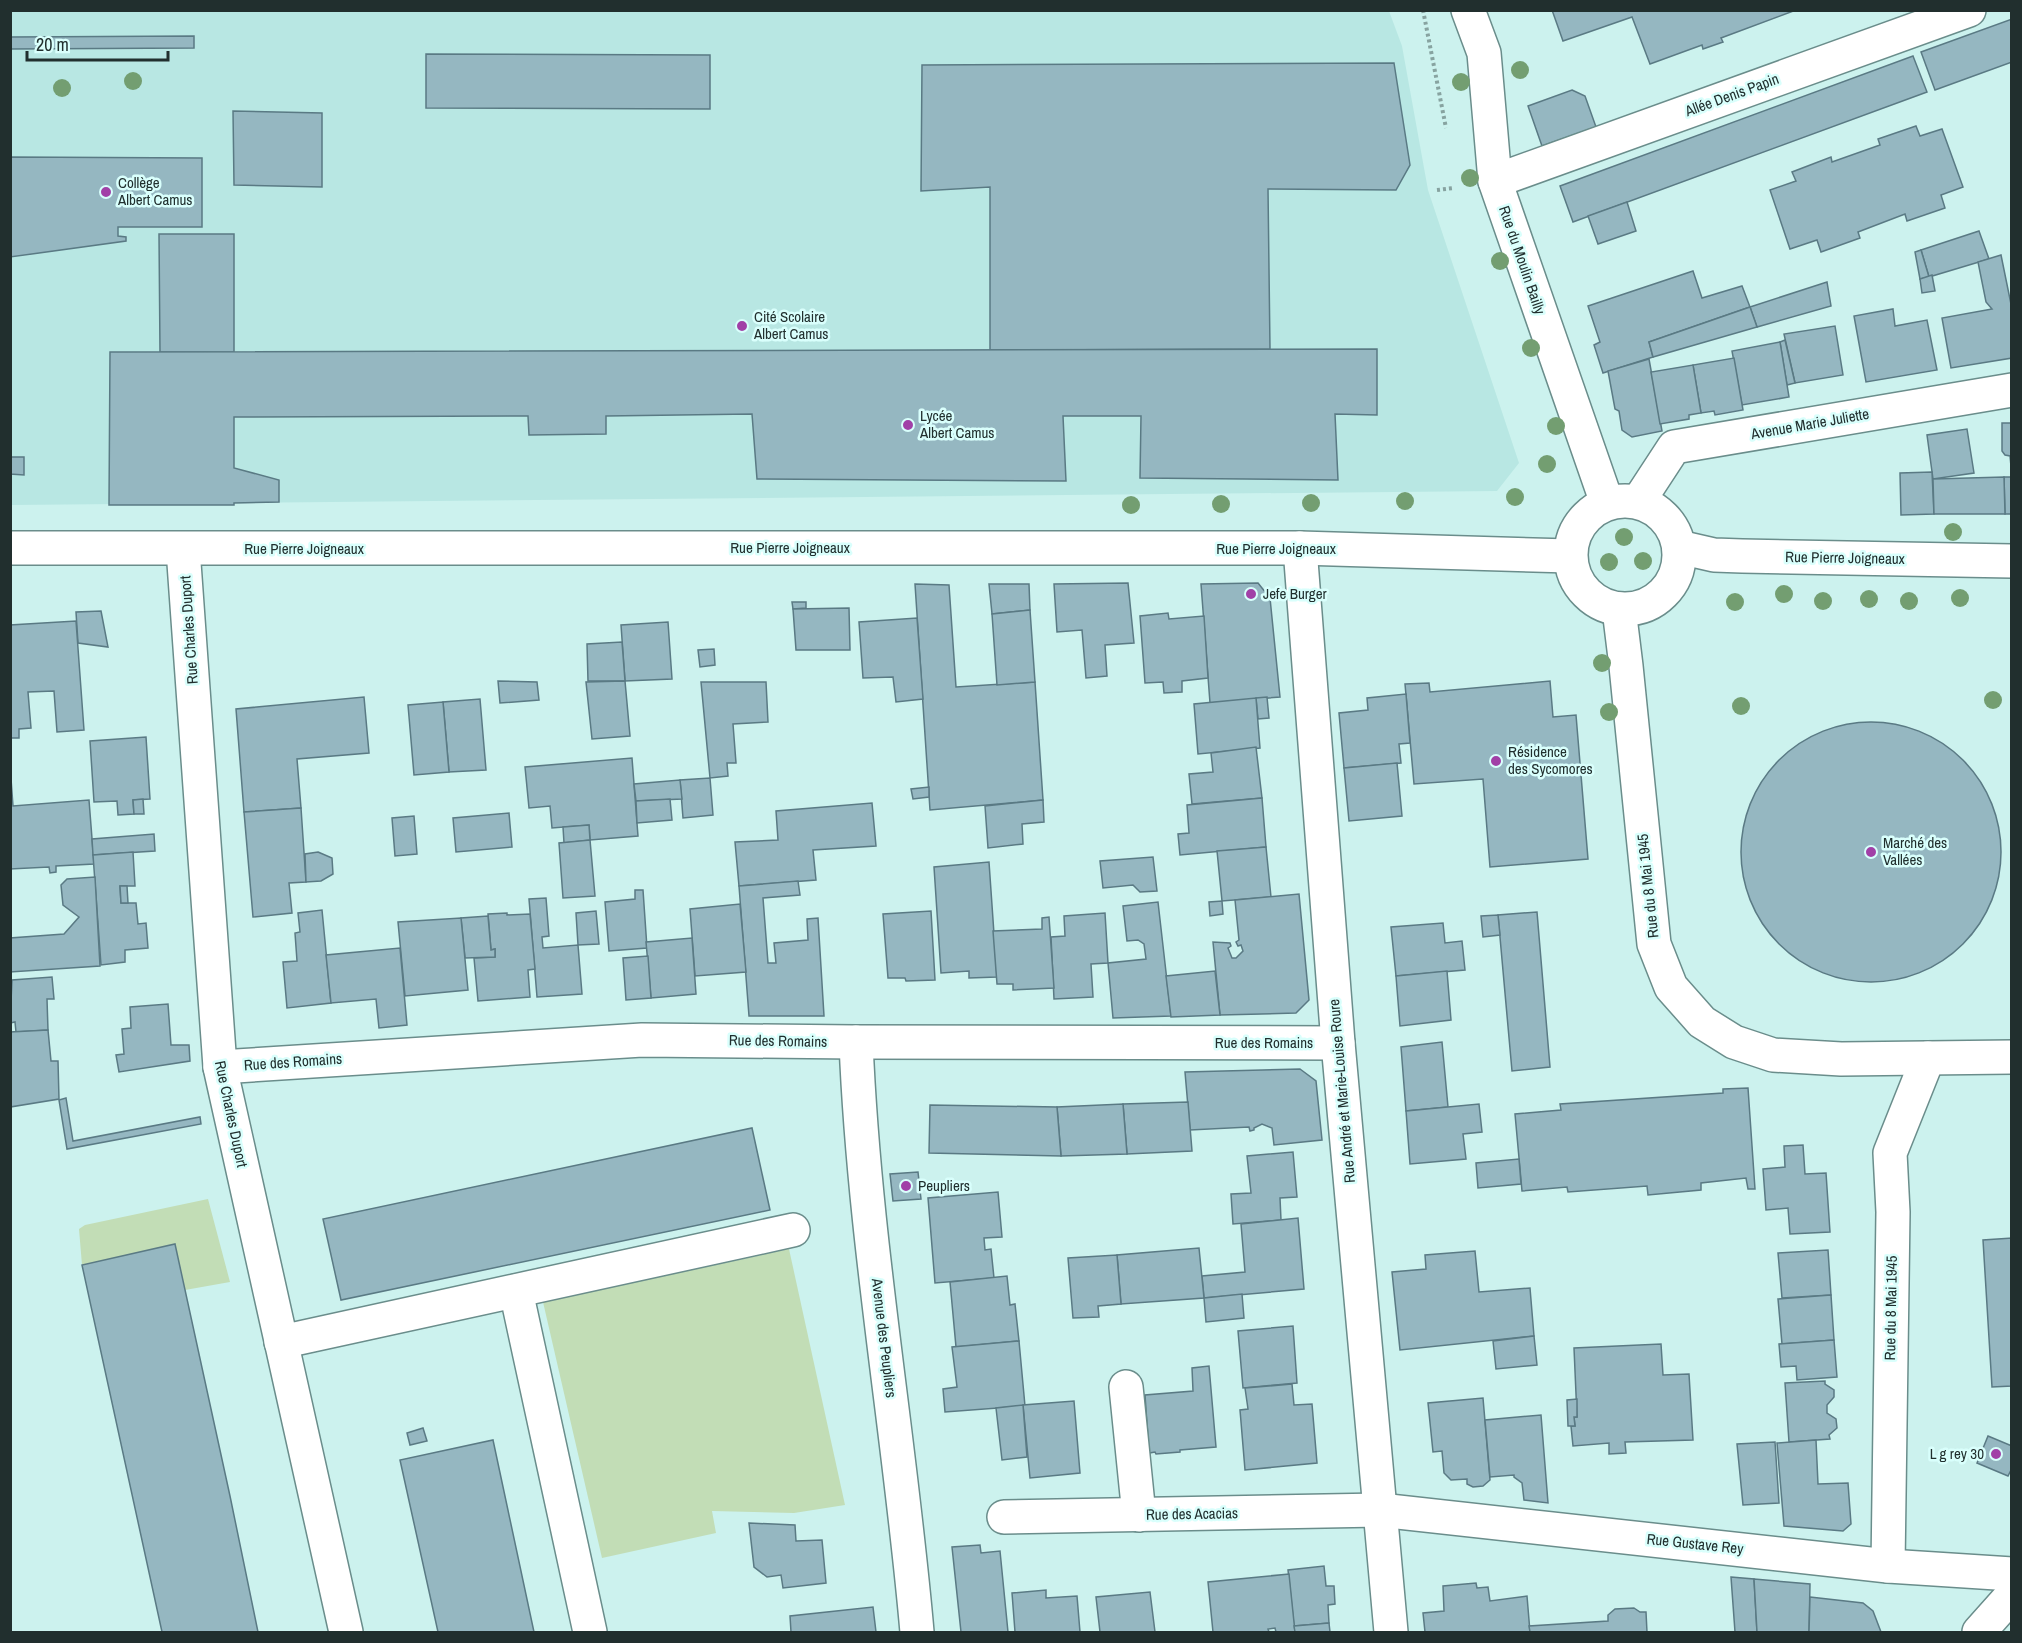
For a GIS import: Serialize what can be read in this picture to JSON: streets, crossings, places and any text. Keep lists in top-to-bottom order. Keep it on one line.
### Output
{"streets":{"street":["Allée Denis Papin","Rue du Moulin Bailly","Avenue Marie Juliette","Rue Pierre Joigneaux","Rue Charles Duport","Rue du 8 Mai 1945","Rue des Romains","Rue André et Marie-Louise Roure","Avenue des Peupliers","Rue des Acacias","Rue Gustave Rey"]},"crossings":[["Allée Denis Papin","Rue du Moulin Bailly"],["Rue du Moulin Bailly","Avenue Marie Juliette"],["Rue du Moulin Bailly","Rue Pierre Joigneaux"],["Rue du Moulin Bailly","Rue du 8 Mai 1945"],["Avenue Marie Juliette","Rue Pierre Joigneaux"],["Avenue Marie Juliette","Rue du 8 Mai 1945"],["Rue Pierre Joigneaux","Rue Charles Duport"],["Rue Pierre Joigneaux","Rue du 8 Mai 1945"],["Rue Pierre Joigneaux","Rue André et Marie-Louise Roure"],["Rue Charles Duport","Rue des Romains"],["Rue du 8 Mai 1945","Rue Gustave Rey"],["Rue des Romains","Rue André et Marie-Louise Roure"],["Rue des Romains","Avenue des Peupliers"],["Rue André et Marie-Louise Roure","Rue des Acacias"],["Rue André et Marie-Louise Roure","Rue Gustave Rey"],["Rue des Acacias","Rue Gustave Rey"]],"places":["Collège Albert Camus","Cité Scolaire Albert Camus","Lycée Albert Camus","Jefe Burger","Résidence des Sycomores","Marché des Vallées","Peupliers","L g rey 30"],"scale_bar":"20 m"}
